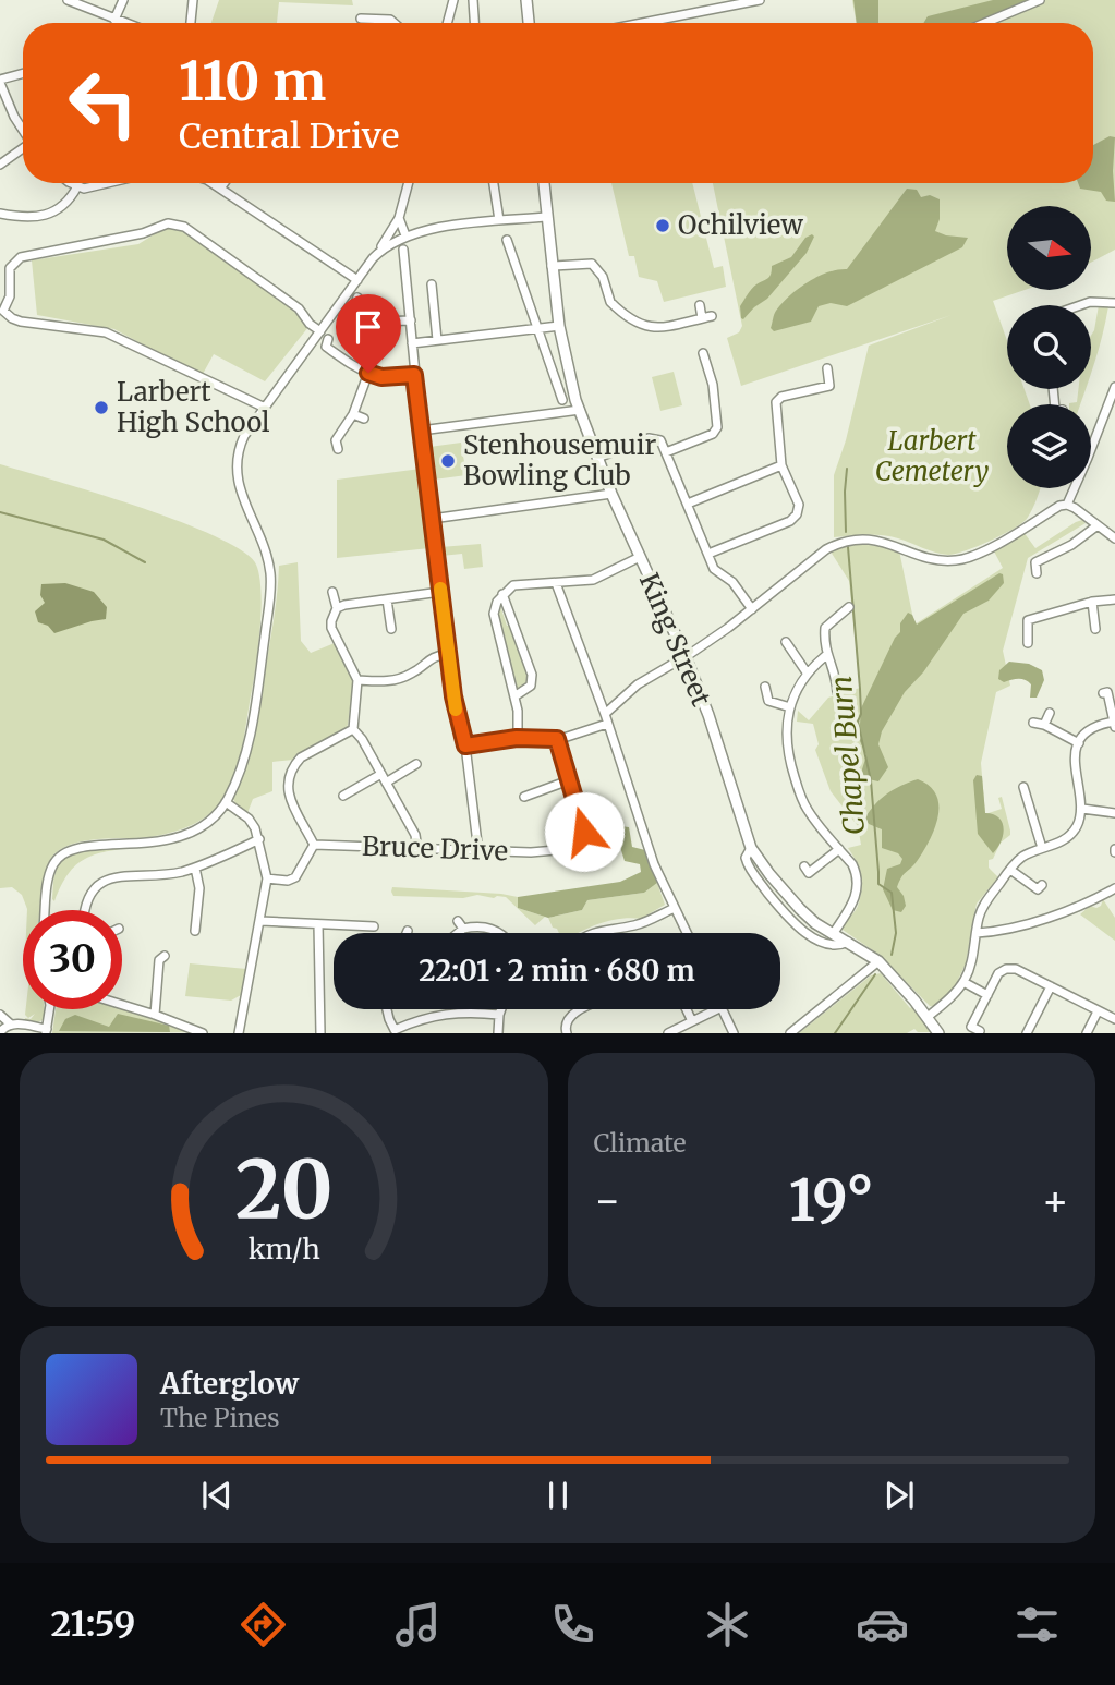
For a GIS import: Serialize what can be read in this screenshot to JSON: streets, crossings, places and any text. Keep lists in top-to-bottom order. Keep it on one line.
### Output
{"streets":{"main road":["King Street"],"street":["Bruce Drive"]},"water":["Chapel Burn"],"parks":["Larbert Cemetery"],"places":["Ochilview","Larbert High School","Stenhousemuir Bowling Club"],"north":"right","page":{"turn":["110 m","Central Drive"],"limit":"30","trip":"22:01 · 2 min · 680 m","tile":"Climate","heat":["−","19°","+"],"song":["Afterglow","The Pines"],"tabs":"21:59","gauge":["20","km/h"]}}
